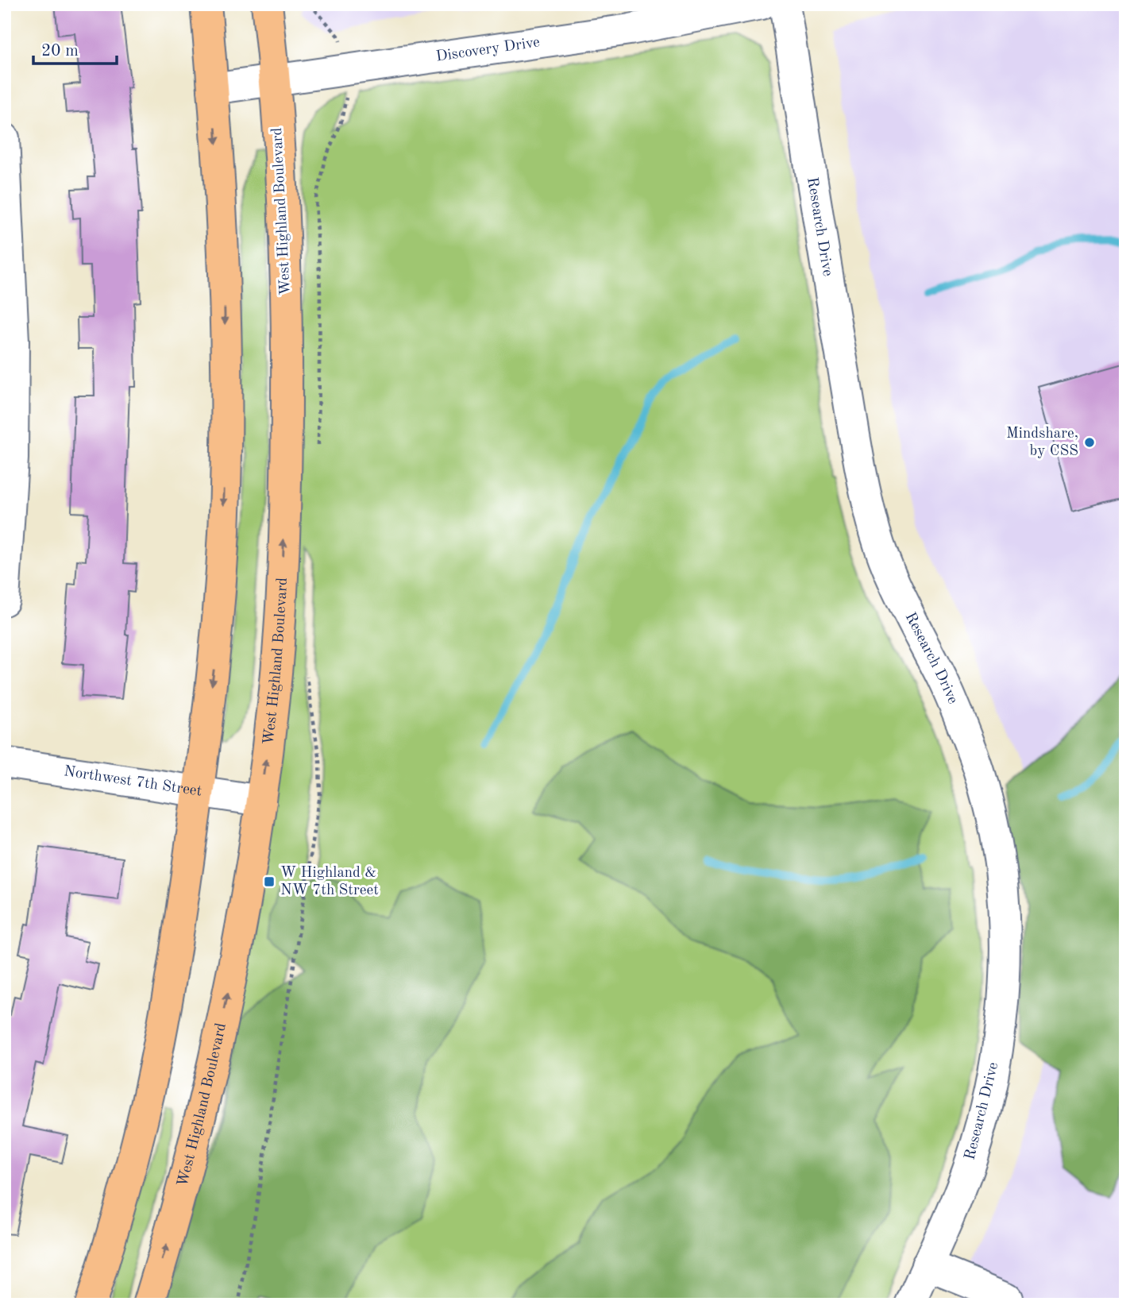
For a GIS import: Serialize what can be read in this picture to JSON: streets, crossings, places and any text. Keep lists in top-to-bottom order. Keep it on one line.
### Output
{"streets":{"main road":["West Highland Boulevard"],"street":["Discovery Drive","Research Drive","Northwest 7th Street"]},"crossings":[["Discovery Drive","West Highland Boulevard"],["West Highland Boulevard","Northwest 7th Street"]],"places":{"other":["Mindshare, by CSS"],"transit":["W Highland & NW 7th Street"]},"scale_bar":"20 m"}
